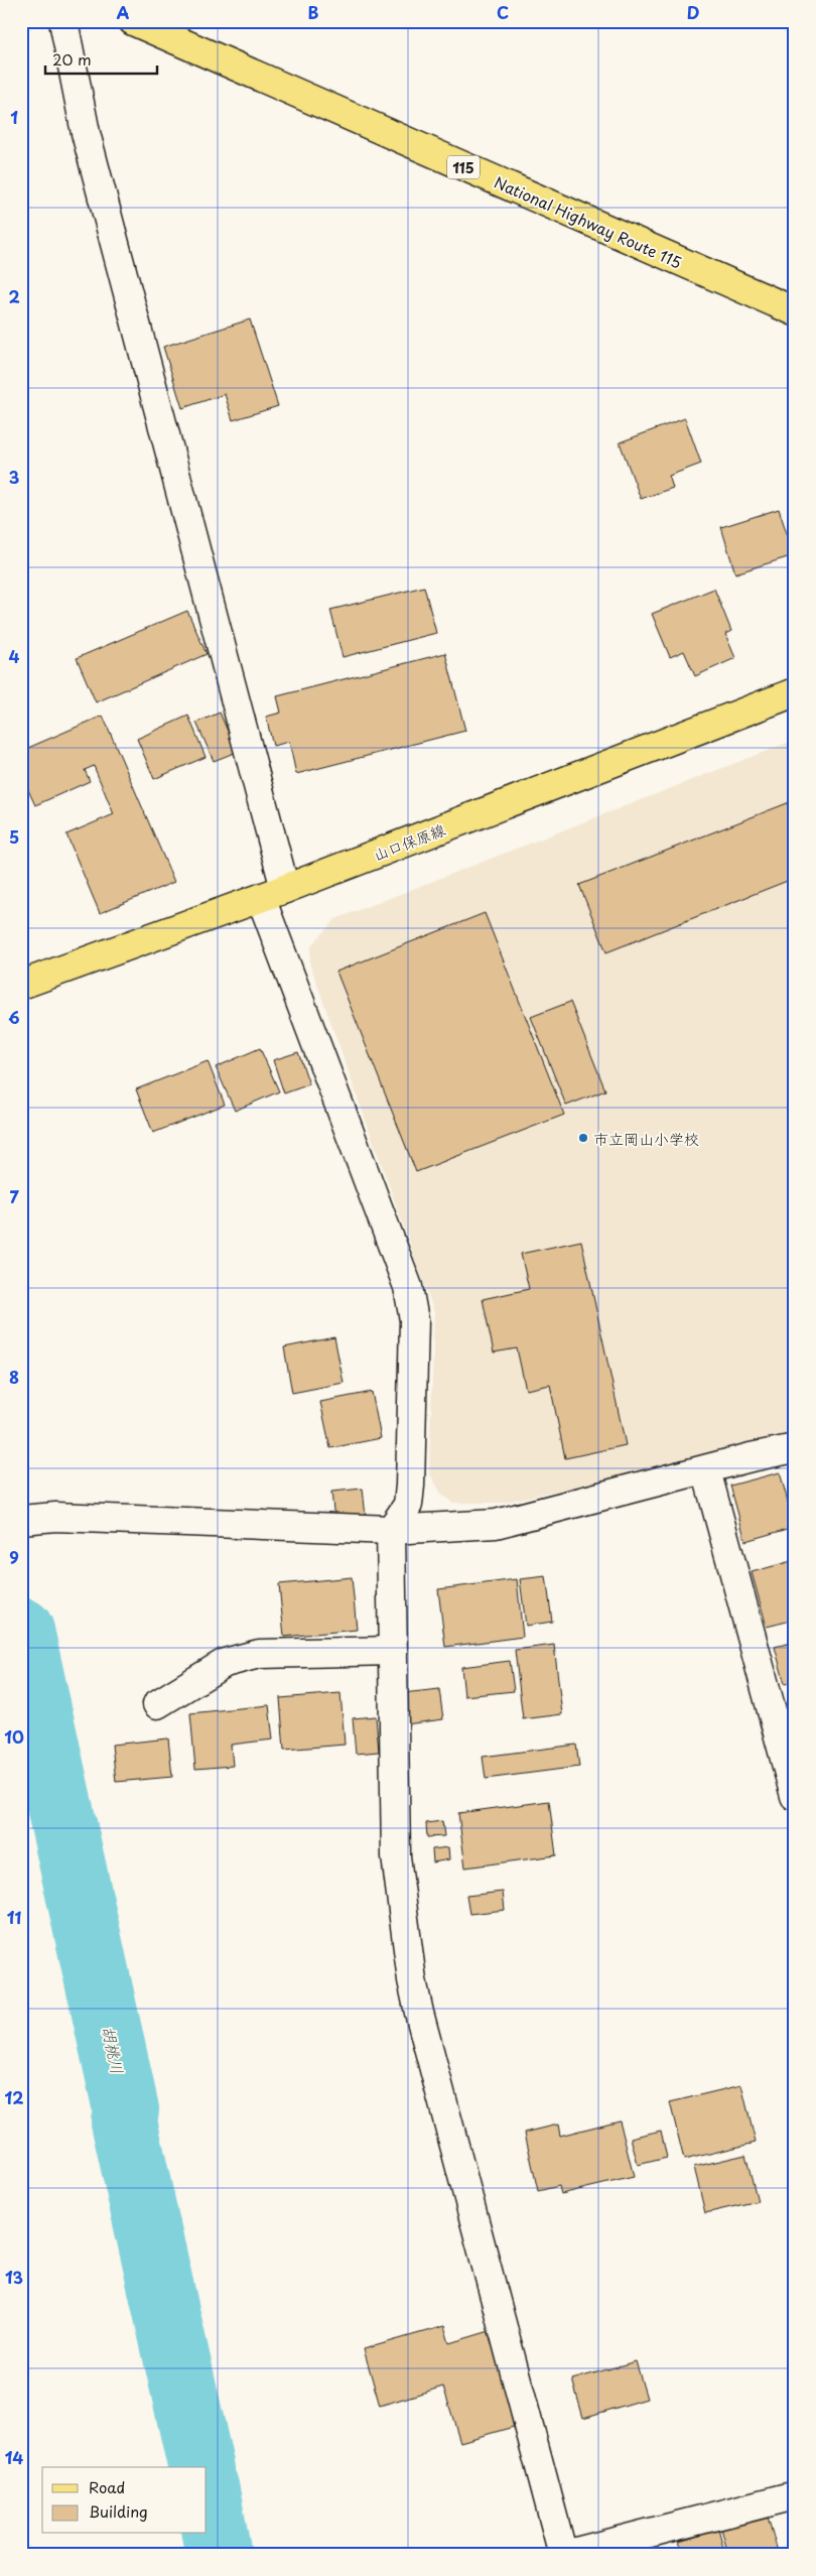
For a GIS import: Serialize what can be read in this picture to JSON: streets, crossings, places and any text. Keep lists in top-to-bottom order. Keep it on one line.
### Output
{"streets":{"main road":["115","National Highway Route 115","山口保原線"]},"water":["胡桃川"],"places":["市立岡山小学校"],"legend":["Road","Building"],"scale_bar":"20 m","grid":{"columns":["A","B","C","D"],"rows":["1","2","3","4","5","6","7","8","9","10","11","12","13","14"]}}
